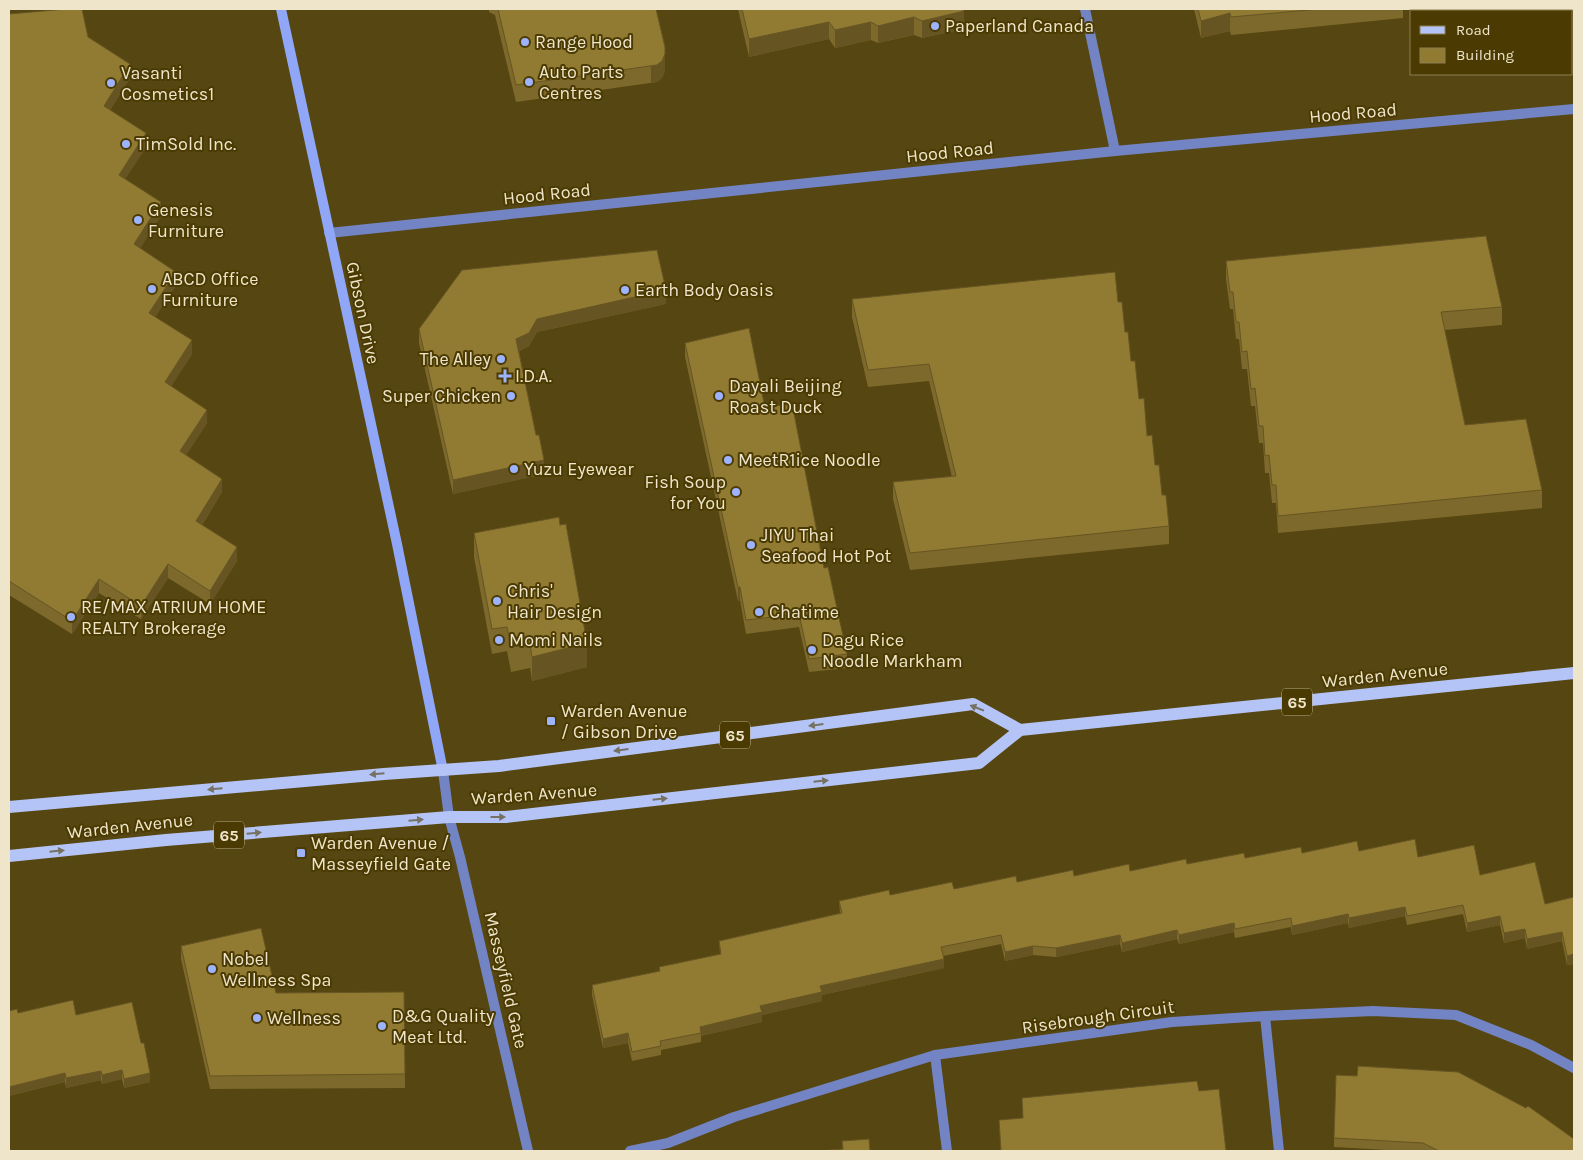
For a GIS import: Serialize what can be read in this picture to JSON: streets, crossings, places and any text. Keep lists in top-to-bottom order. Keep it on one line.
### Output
{"streets":{"main road":["Gibson Drive","Warden Avenue","65"],"street":["Hood Road","Masseyfield Gate","Risebrough Circuit"]},"crossings":[["Hood Road","Gibson Drive"],["Gibson Drive","Warden Avenue"],["Gibson Drive","Masseyfield Gate"],["Warden Avenue","Masseyfield Gate"]],"places":{"other":["Paperland Canada","Range Hood","Auto Parts Centres","Vasanti Cosmetics1","TimSold Inc.","Genesis Furniture","ABCD Office Furniture","Earth Body Oasis","The Alley","Super Chicken","Dayali Beijing Roast Duck","MeetR1ice Noodle","Yuzu Eyewear","Fish Soup for You","JIYU Thai Seafood Hot Pot","Chris' Hair Design","Chatime","RE/MAX ATRIUM HOME REALTY Brokerage","Momi Nails","Dagu Rice Noodle Markham","Nobel Wellness Spa","Wellness","D&G Quality Meat Ltd."],"health":["I.D.A."],"transit":["Warden Avenue / Gibson Drive","Warden Avenue / Masseyfield Gate"]},"legend":["Road","Building"]}
